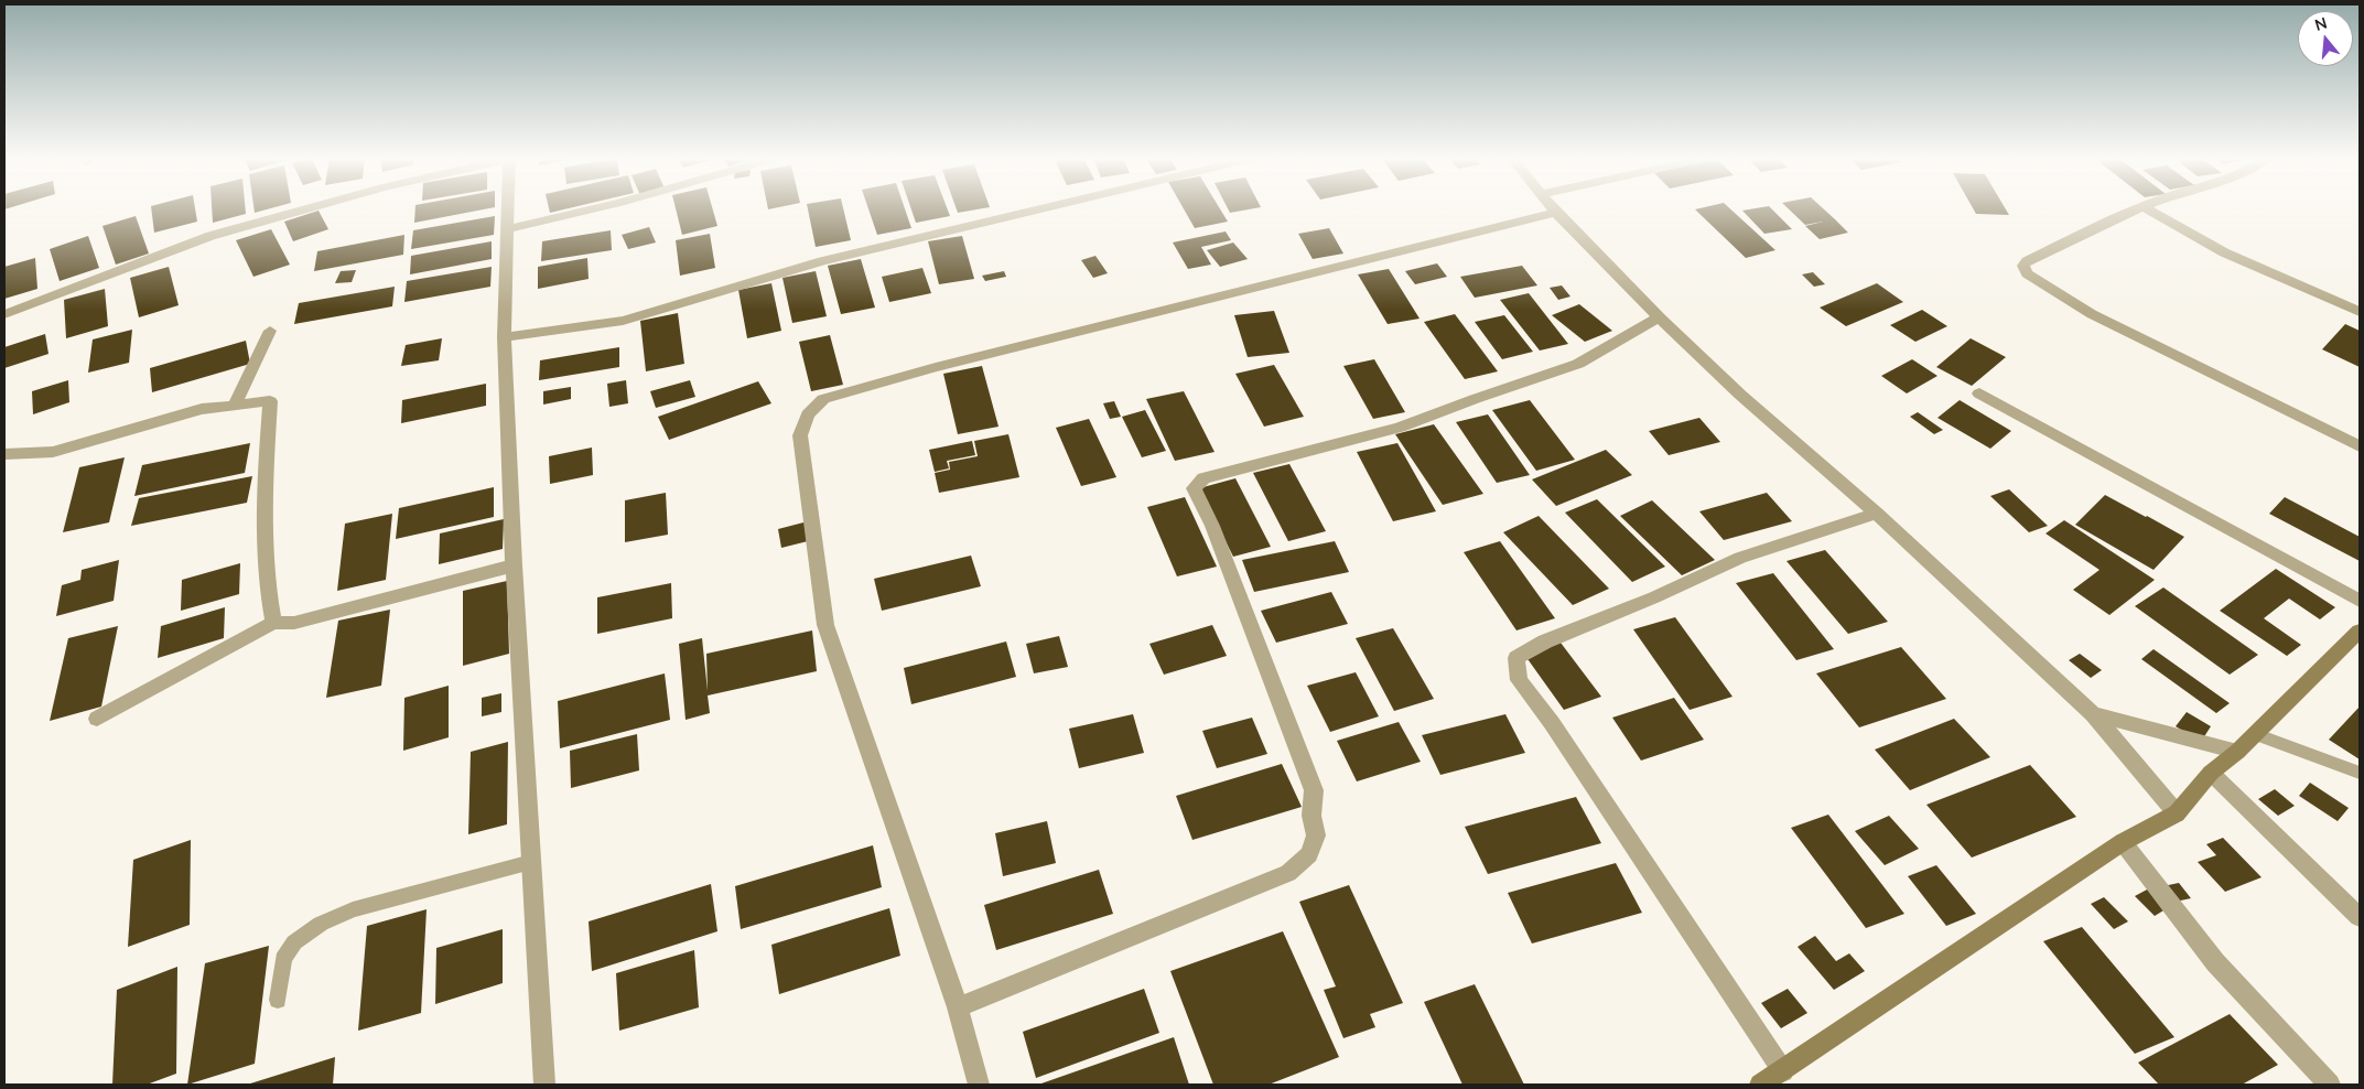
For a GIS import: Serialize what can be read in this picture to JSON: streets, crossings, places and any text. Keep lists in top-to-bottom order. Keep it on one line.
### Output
{"north":"top"}
